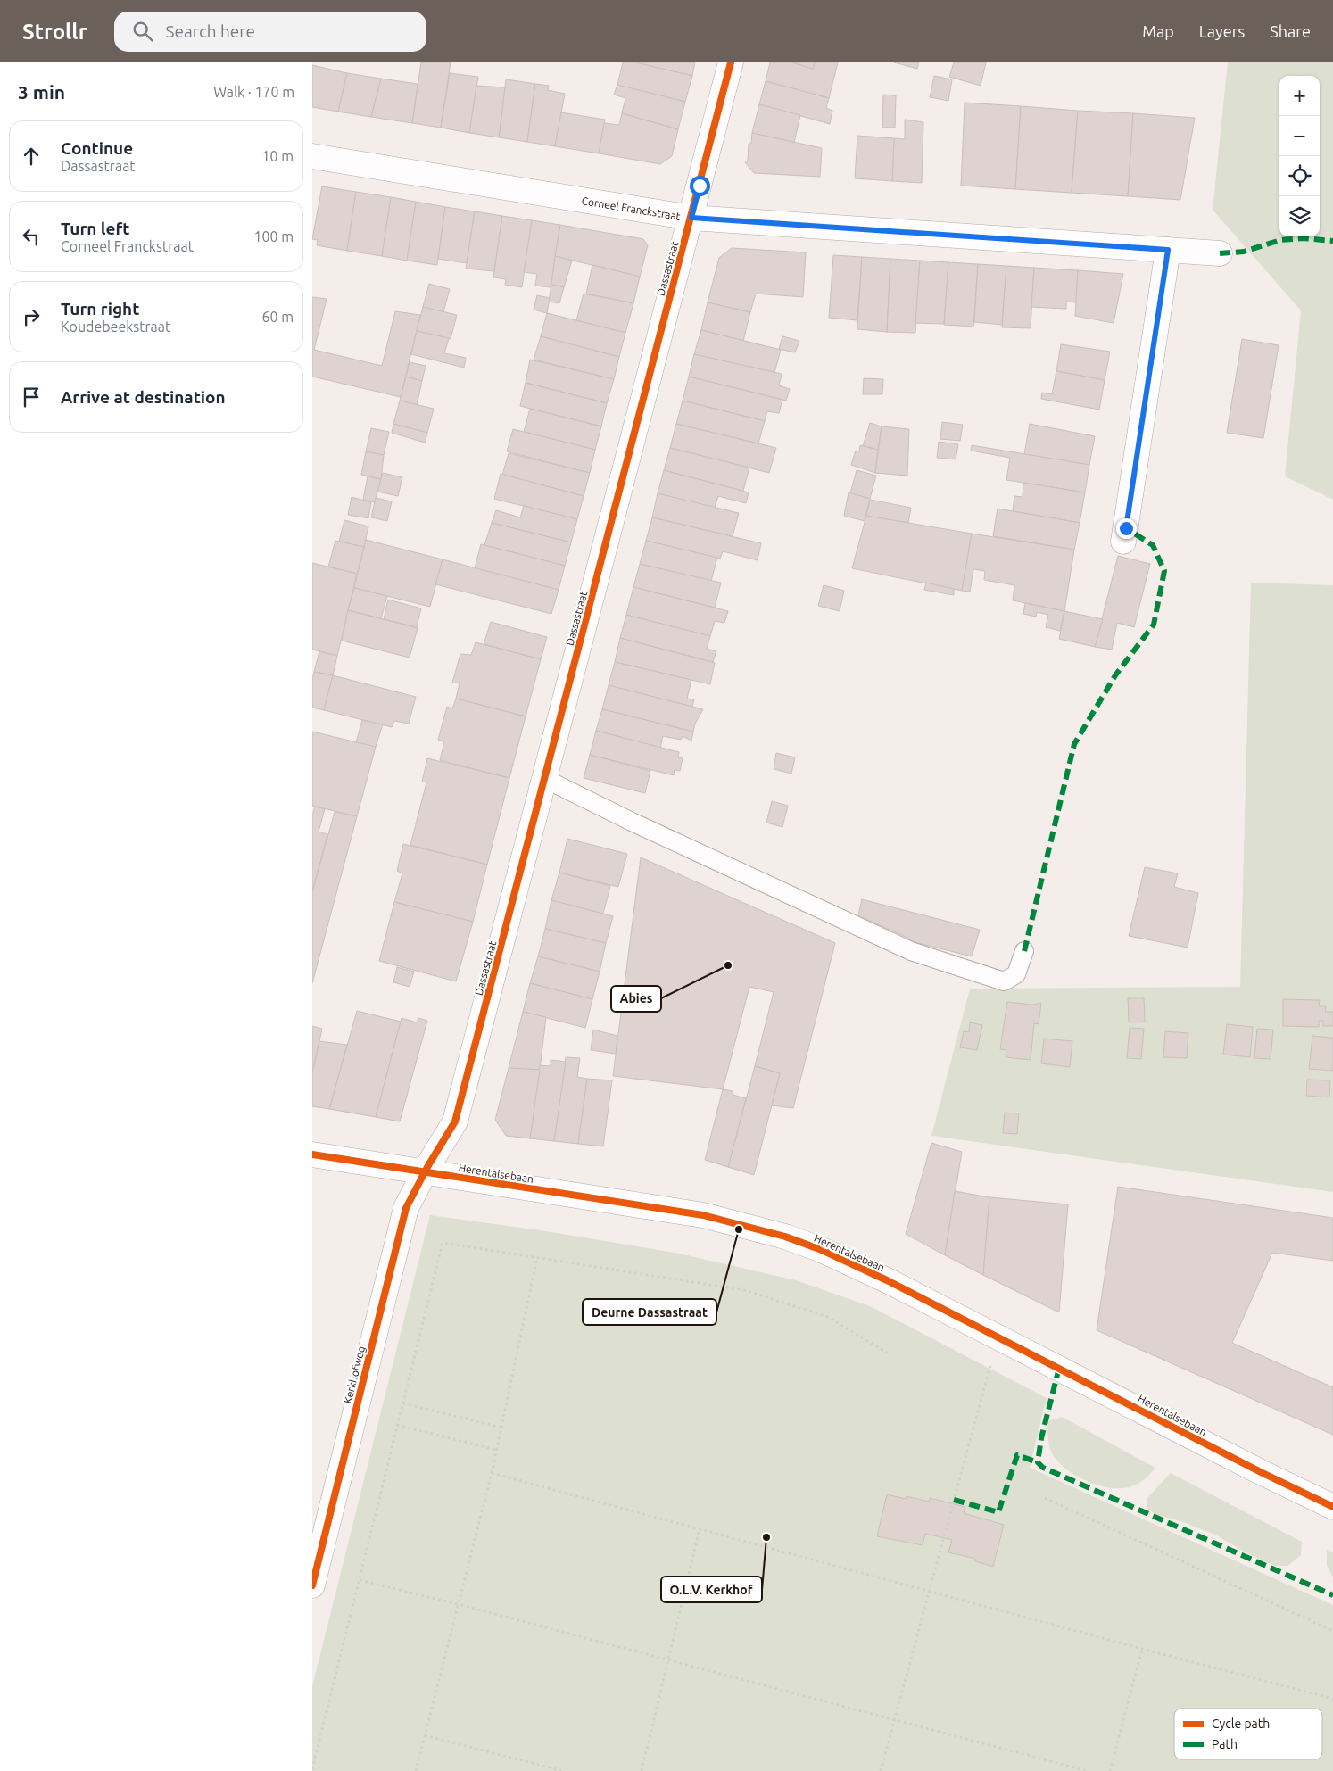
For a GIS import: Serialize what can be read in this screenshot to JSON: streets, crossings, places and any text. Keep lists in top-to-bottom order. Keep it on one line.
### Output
{"streets":{"street":["Corneel Franckstraat","Dassastraat","Herentalsebaan","Kerkhofweg"]},"crossings":[["Corneel Franckstraat","Dassastraat"],["Dassastraat","Herentalsebaan"],["Dassastraat","Kerkhofweg"],["Herentalsebaan","Kerkhofweg"]],"places":["Abies","Deurne Dassastraat","O.L.V. Kerkhof"],"legend":["Cycle path","Path"],"page":{"header":"Strollr","search":"Search here","nav":["Map","Layers","Share"],"heading":["3 min","Walk · 170 m"],"map_buttons":["+","−"],"list":[["Continue","Dassastraat","10 m"],["Turn left","Corneel Franckstraat","100 m"],["Turn right","Koudebeekstraat","60 m"],"Arrive at destination"]}}
